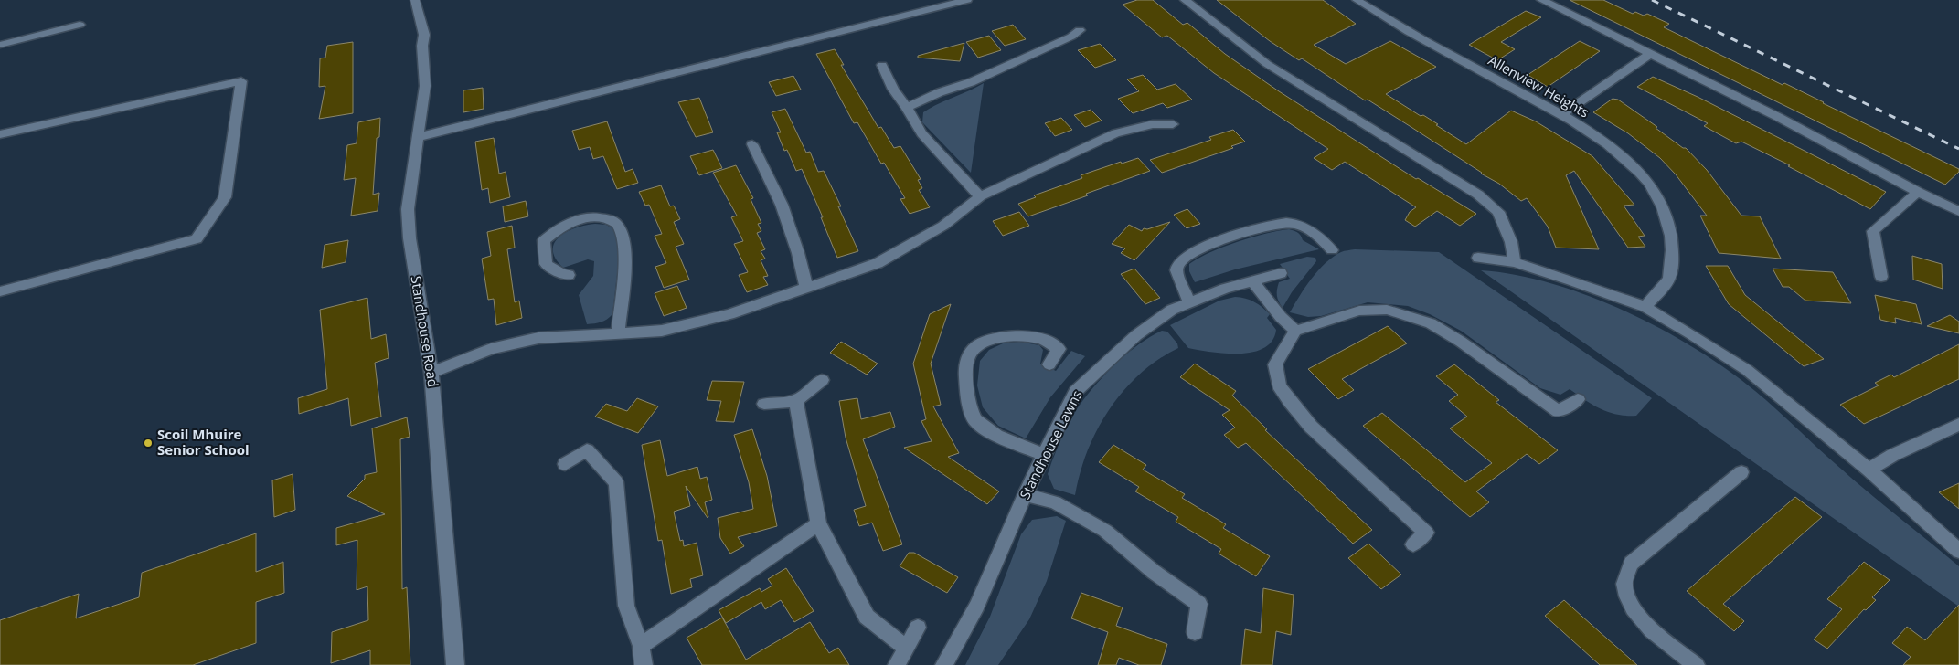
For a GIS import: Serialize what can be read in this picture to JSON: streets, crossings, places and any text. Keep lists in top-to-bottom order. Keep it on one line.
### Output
{"streets":{"street":["Allenview Heights","Standhouse Road","Standhouse Lawns"]},"places":["Scoil Mhuire Senior School"]}
